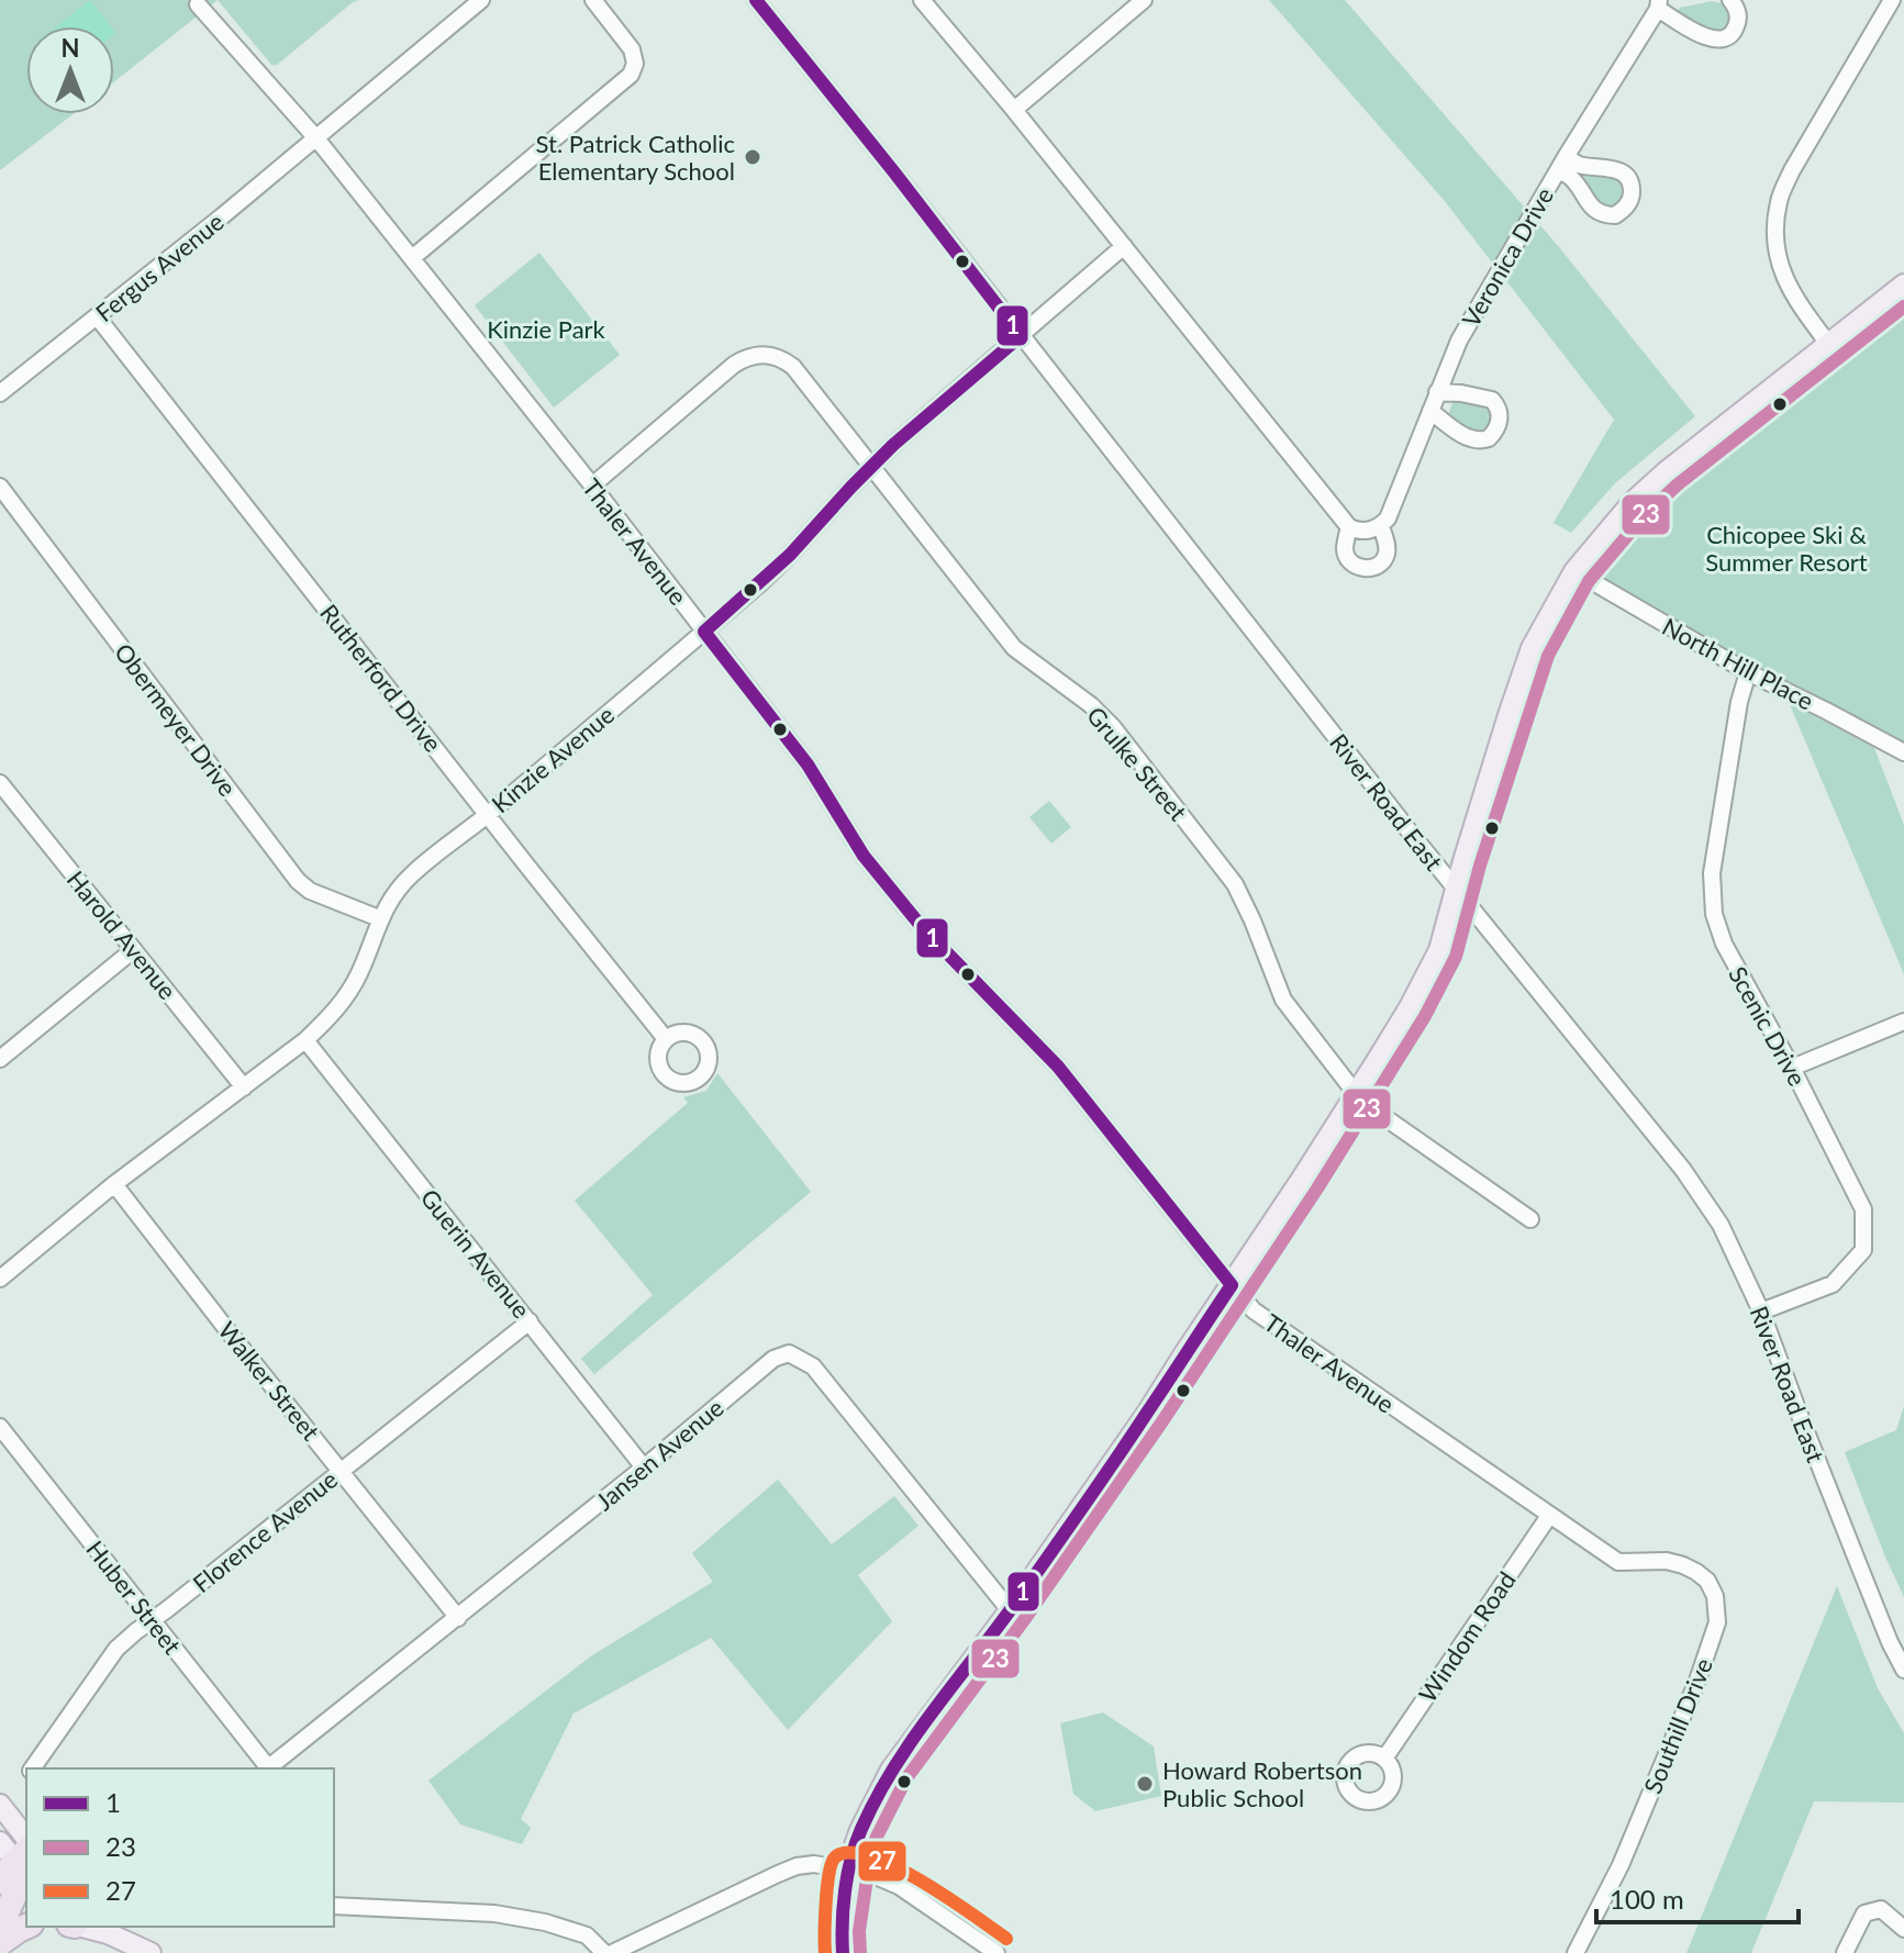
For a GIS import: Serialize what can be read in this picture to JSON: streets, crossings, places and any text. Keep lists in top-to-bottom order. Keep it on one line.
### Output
{"streets":{"street":["Veronica Drive","Fergus Avenue","Thaler Avenue","North Hill Place","Rutherford Drive","Obermeyer Drive","Kinzie Avenue","Grulke Street","River Road East","Harold Avenue","Scenic Drive","Guerin Avenue","Walker Street","Jansen Avenue","Florence Avenue","Huber Street","Windom Road","Southill Drive"]},"crossings":[["Veronica Drive","Kinzie Avenue"],["Fergus Avenue","Thaler Avenue"],["Fergus Avenue","Rutherford Drive"],["Thaler Avenue","Kinzie Avenue"],["Thaler Avenue","Grulke Street"],["Thaler Avenue","Windom Road"],["Thaler Avenue","Southill Drive"],["North Hill Place","Scenic Drive"],["Rutherford Drive","Kinzie Avenue"],["Obermeyer Drive","Kinzie Avenue"],["Kinzie Avenue","Grulke Street"],["Kinzie Avenue","River Road East"],["Kinzie Avenue","Harold Avenue"],["Kinzie Avenue","Guerin Avenue"],["Kinzie Avenue","Walker Street"],["River Road East","Scenic Drive"],["Guerin Avenue","Jansen Avenue"],["Guerin Avenue","Florence Avenue"],["Walker Street","Jansen Avenue"],["Walker Street","Florence Avenue"],["Jansen Avenue","Huber Street"],["Florence Avenue","Huber Street"]],"parks":["Kinzie Park","Chicopee Ski & Summer Resort"],"places":["St. Patrick Catholic Elementary School","Howard Robertson Public School"],"lines":["transit line 1","transit line 23","transit line 27"],"legend":["1","23","27"],"scale_bar":"100 m","north":"top"}
